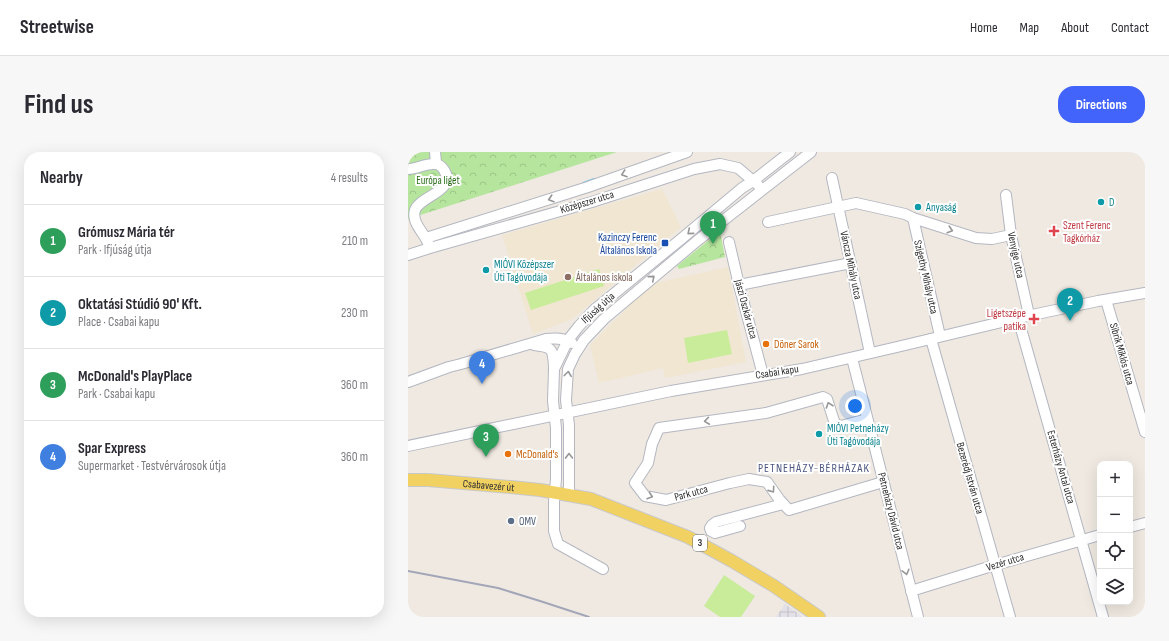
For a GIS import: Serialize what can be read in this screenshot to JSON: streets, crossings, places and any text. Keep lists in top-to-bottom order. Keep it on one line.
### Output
{"streets":{"main road":["Csabavezér út","3"],"street":["Középszer utca","Venyige utca","Váncza Mihály utca","Szigethy Mihály utca","Ifjúság útja","Jászi Oszkár utca","Sibrik Miklós utca","Csabai kapu","Esterházy Antal utca","Bezerédj István utca","Park utca","Petneházy Dávid utca","Vezér utca"]},"crossings":[["Középszer utca","Ifjúság útja"],["Venyige utca","Csabai kapu"],["Váncza Mihály utca","Csabai kapu"],["Szigethy Mihály utca","Csabai kapu"],["Szigethy Mihály utca","Bezerédj István utca"],["Ifjúság útja","Csabai kapu"],["Ifjúság útja","Csabavezér út"],["Ifjúság útja","3"],["Jászi Oszkár utca","Csabai kapu"],["Sibrik Miklós utca","Csabai kapu"],["Csabai kapu","Esterházy Antal utca"],["Csabai kapu","Bezerédj István utca"],["Csabai kapu","Petneházy Dávid utca"],["Esterházy Antal utca","Vezér utca"],["Bezerédj István utca","Vezér utca"],["Csabavezér út","3"],["Park utca","Petneházy Dávid utca"],["Petneházy Dávid utca","Vezér utca"]],"one_way":["Petneházy Dávid utca"],"districts":["PETNEHÁZY-BÉRHÁZAK"],"parks":["Európa liget"],"places":{"other":["D","Anyaság","MIÓVI Középszer Úti Tagóvodája","Általános iskola","Döner Sarok","MIÓVI Petneházy Úti Tagóvodája","McDonald's","OMV"],"health":["Szent Ferenc Tagkórház","Ligetszépe patika"],"transit":["Kazinczy Ferenc Általános Iskola"]},"page":{"header":"Streetwise","nav":["Home","Map","About","Contact"],"buttons":"Directions","title":"Find us","heading":["Nearby","4 results"],"list":[{"mark":"1","name":"Grómusz Mária tér","note":"Park · Ifjúság útja","value":"210 m"},{"mark":"2","name":"Oktatási Stúdió 90' Kft.","note":"Place · Csabai kapu","value":"230 m"},{"mark":"3","name":"McDonald's PlayPlace","note":"Park · Csabai kapu","value":"360 m"},{"mark":"4","name":"Spar Express","note":"Supermarket · Testvérvárosok útja","value":"360 m"}],"pins":["1","2","4","3"],"map_buttons":["+","−"]}}
